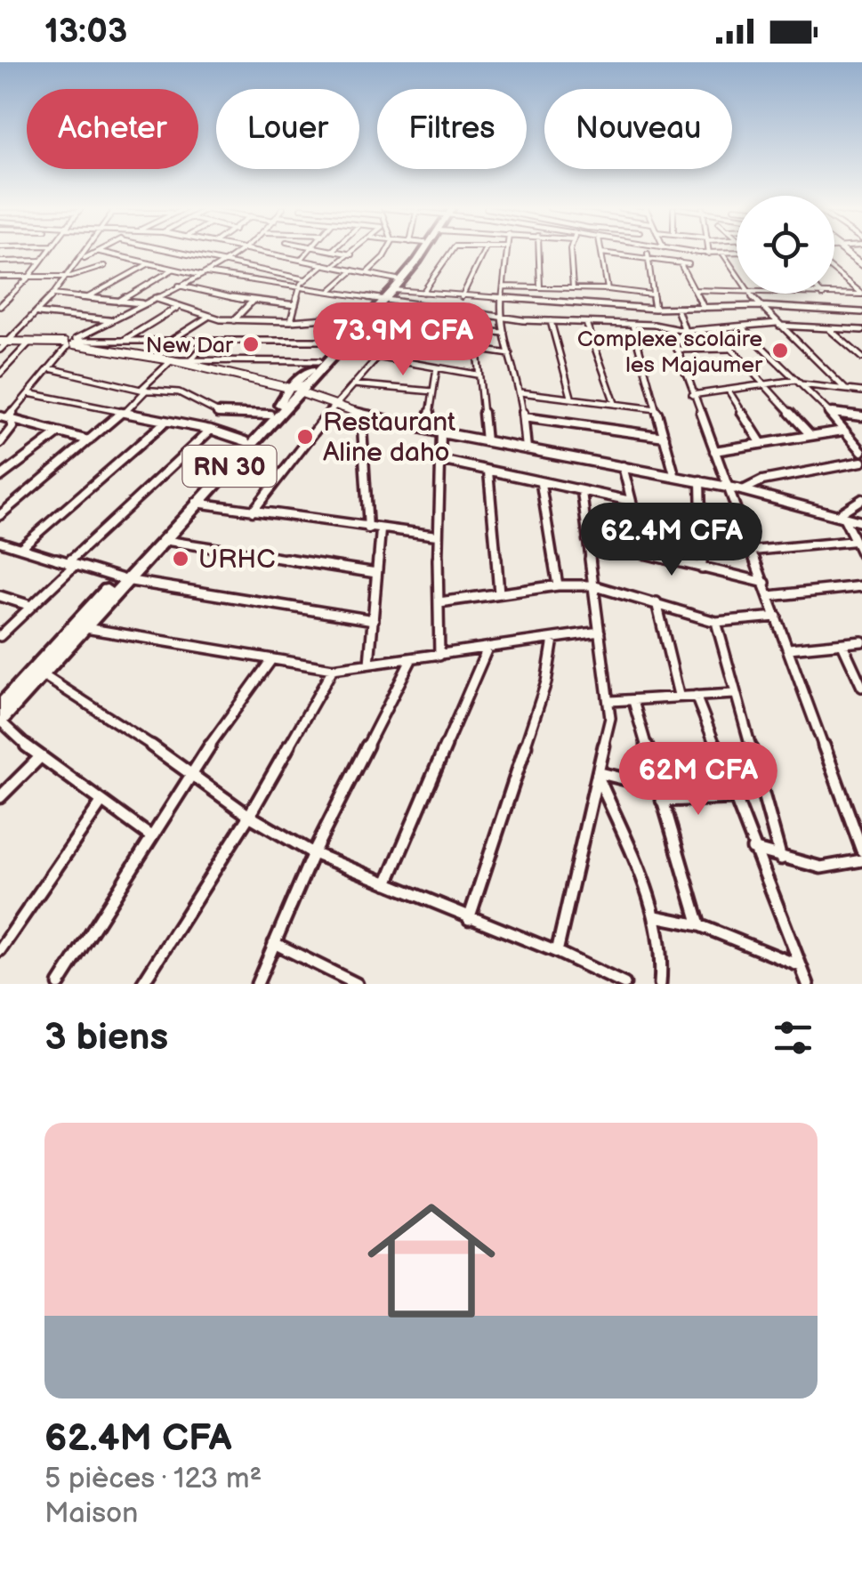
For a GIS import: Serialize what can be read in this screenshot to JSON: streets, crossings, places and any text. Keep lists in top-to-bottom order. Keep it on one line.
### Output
{"streets":{"main road":["RN 30"]},"places":["New Dar","Complexe scolaire les Majaumer","Restaurant Aline daho","URHC"],"page":{"status":"13:03","chip":["Acheter","Louer","Filtres","Nouveau"],"price":["73.9M CFA","62.4M CFA","62M CFA"],"heading":"3 biens","list":[{"name":"62.4M CFA","note":"5 pièces · 123 m² · Maison"}]}}
